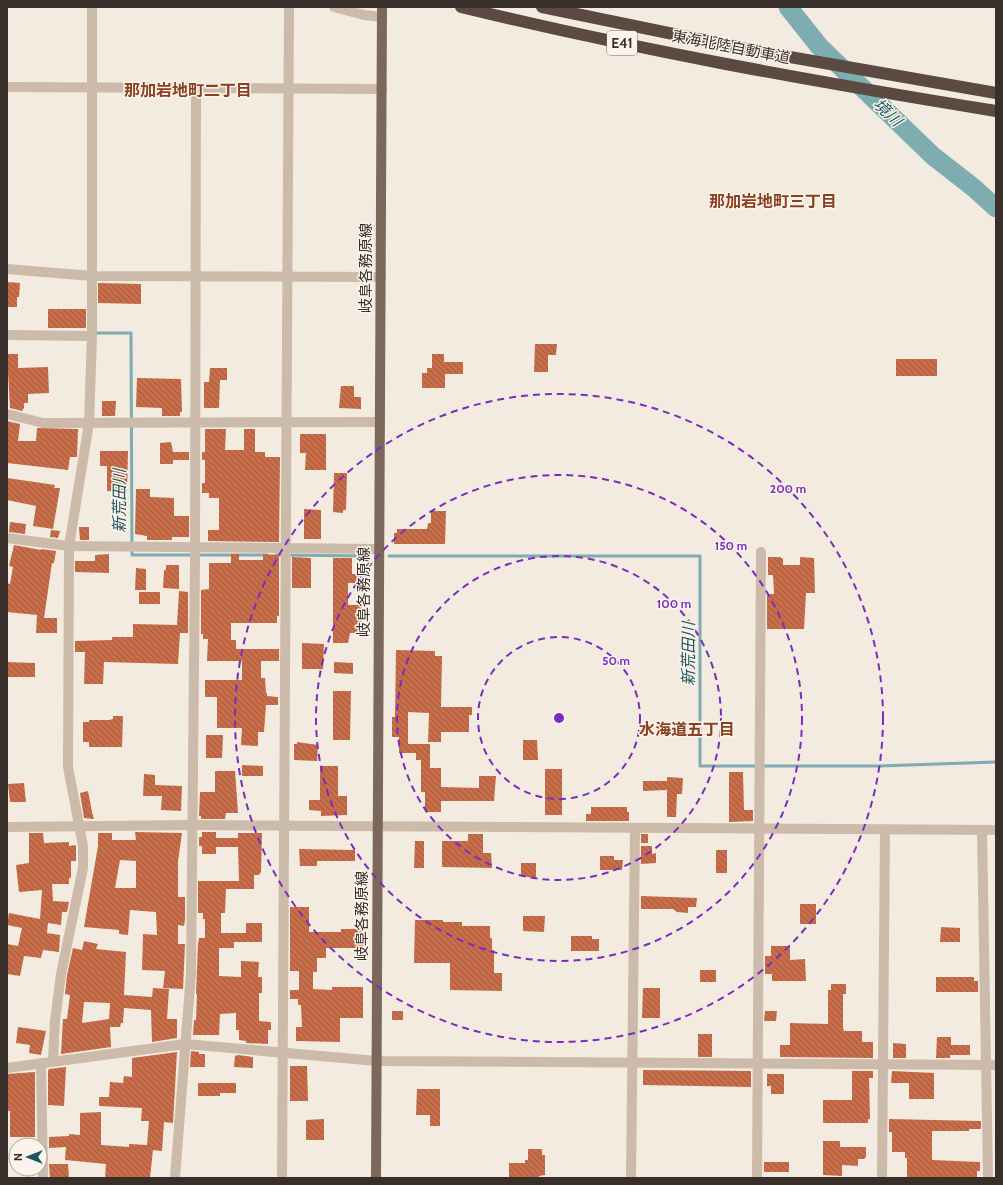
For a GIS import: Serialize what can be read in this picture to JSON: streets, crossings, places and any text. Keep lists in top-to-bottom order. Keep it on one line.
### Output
{"streets":{"highway":["E41","東海北陸自動車道"],"main road":["岐阜各務原線"]},"districts":["那加岩地町二丁目","那加岩地町三丁目","水海道五丁目"],"water":["境川","新荒田川"],"north":"left","rings":["200 m","150 m","100 m","50 m"]}
